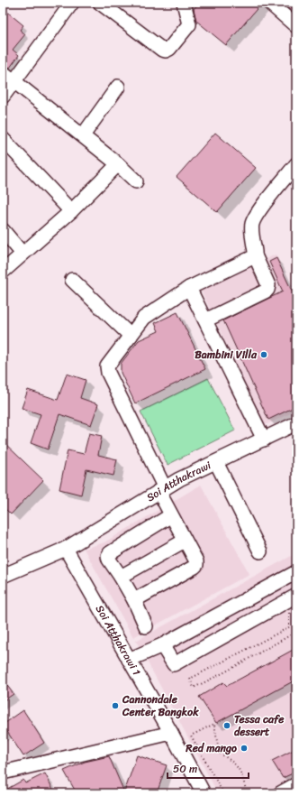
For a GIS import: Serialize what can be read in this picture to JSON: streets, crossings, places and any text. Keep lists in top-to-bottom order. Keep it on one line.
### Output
{"streets":{"street":["Soi Atthakrawi","Soi Atthakrawi 1"]},"crossings":[["Soi Atthakrawi","Soi Atthakrawi 1"]],"places":["Bambini Villa","Cannondale Center Bangkok","Tessa cafe dessert","Red mango"],"scale_bar":"50 m"}
